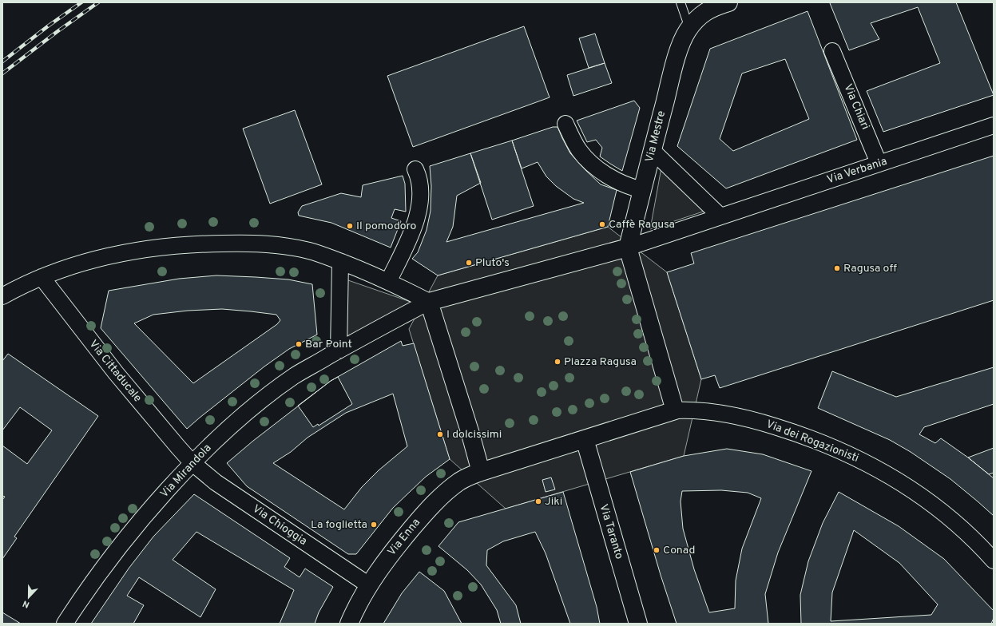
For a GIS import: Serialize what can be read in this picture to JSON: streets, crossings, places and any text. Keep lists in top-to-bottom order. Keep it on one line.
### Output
{"streets":{"main road":["Via Mestre","Via Taranto","Via Enna"],"street":["Via Chiari","Via Verbania","Via Cittaducale","Via dei Rogazionisti","Via Mirandola","Via Chioggia"]},"crossings":[["Via Chiari","Via Verbania"],["Via Mestre","Via Verbania"],["Via Cittaducale","Via Mirandola"],["Via Cittaducale","Via Chioggia"],["Via Mirandola","Via Chioggia"],["Via Chioggia","Via Enna"]],"places":["Caffè Ragusa","Il pomodoro","Pluto's","Ragusa off","Bar Point","Piazza Ragusa","I dolcissimi","Jiki","La foglietta","Conad"],"north":"bottom"}
